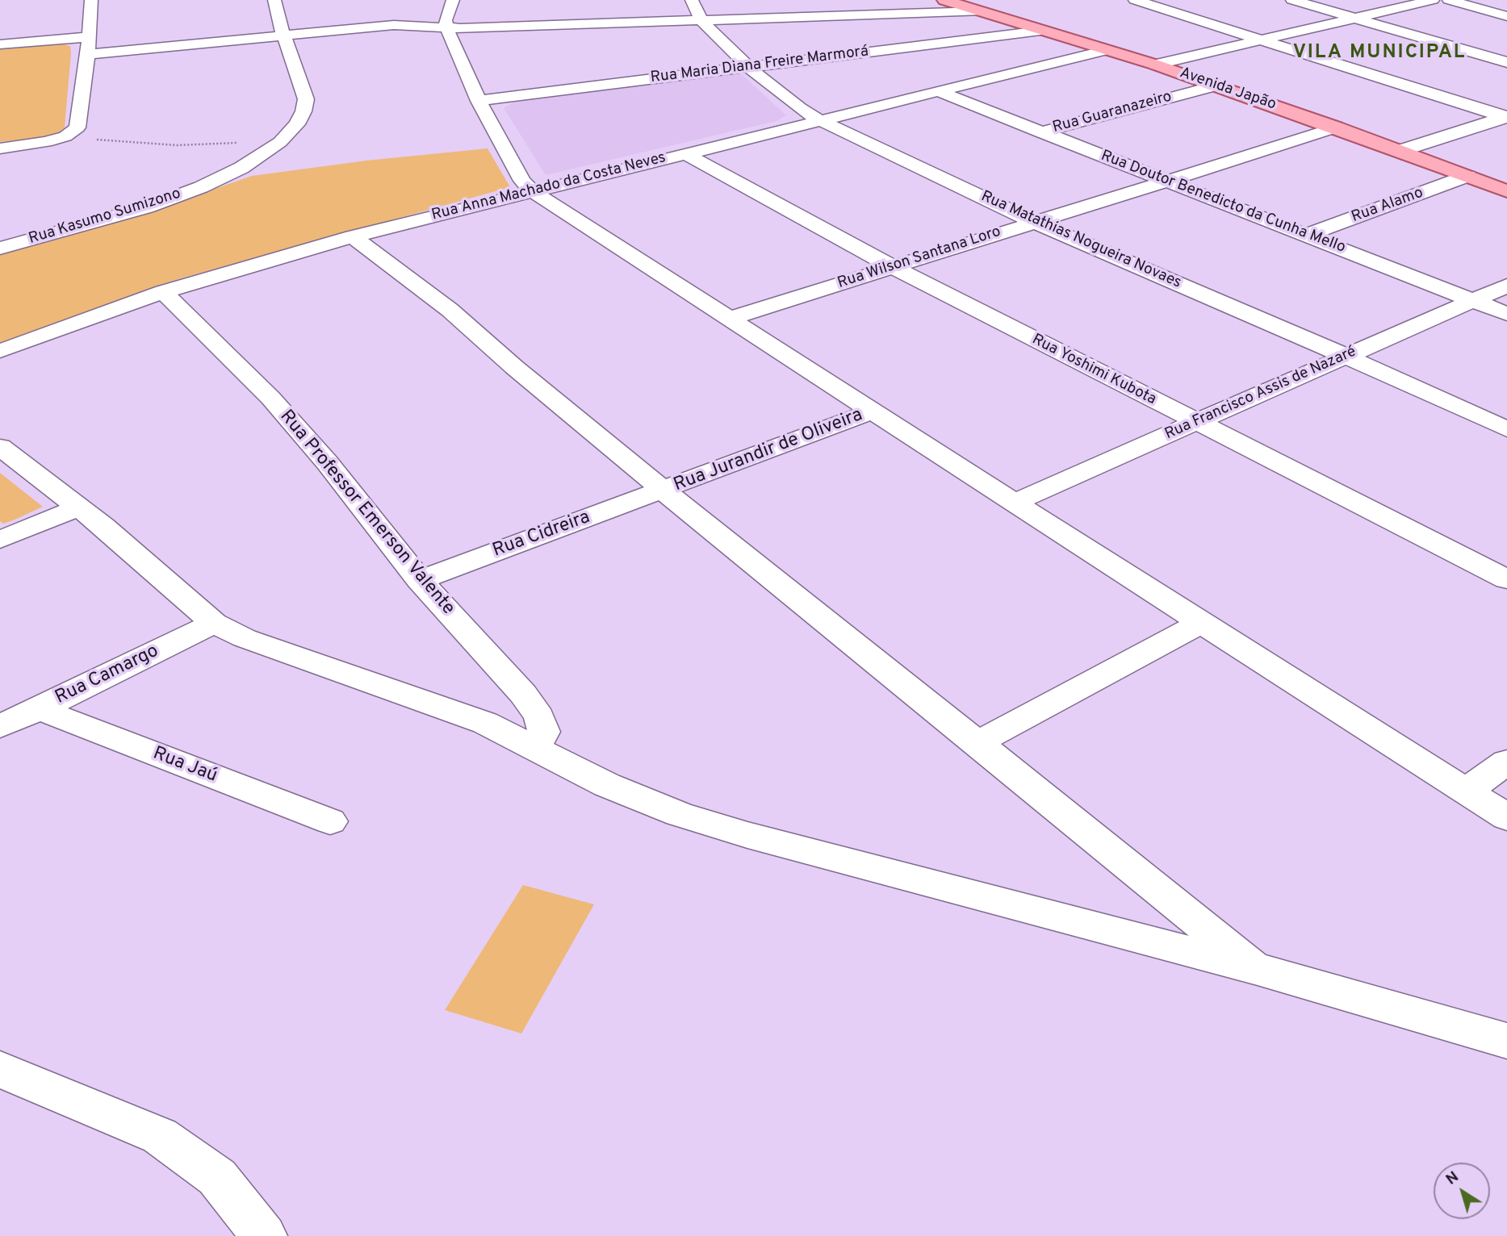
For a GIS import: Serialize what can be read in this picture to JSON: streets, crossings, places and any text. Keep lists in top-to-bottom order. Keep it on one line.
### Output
{"streets":{"main road":["Avenida Japão"],"street":["Rua Maria Diana Freire Marmorá","Rua Guaranazeiro","Rua Anna Machado da Costa Neves","Rua Doutor Benedicto da Cunha Mello","Rua Alamo","Rua Kasumo Sumizono","Rua Matathias Nogueira Novaes","Rua Wilson Santana Loro","Rua Yoshimi Kubota","Rua Francisco Assis de Nazaré","Rua Jurandir de Oliveira","Rua Professor Emerson Valente","Rua Cidreira","Rua Camargo","Rua Jaú"]},"crossings":[["Rua Maria Diana Freire Marmorá","Avenida Japão"],["Rua Maria Diana Freire Marmorá","Rua Matathias Nogueira Novaes"],["Avenida Japão","Rua Guaranazeiro"],["Avenida Japão","Rua Anna Machado da Costa Neves"],["Avenida Japão","Rua Alamo"],["Avenida Japão","Rua Wilson Santana Loro"],["Rua Guaranazeiro","Rua Doutor Benedicto da Cunha Mello"],["Rua Anna Machado da Costa Neves","Rua Doutor Benedicto da Cunha Mello"],["Rua Anna Machado da Costa Neves","Rua Matathias Nogueira Novaes"],["Rua Anna Machado da Costa Neves","Rua Yoshimi Kubota"],["Rua Anna Machado da Costa Neves","Rua Professor Emerson Valente"],["Rua Doutor Benedicto da Cunha Mello","Rua Alamo"],["Rua Doutor Benedicto da Cunha Mello","Rua Wilson Santana Loro"],["Rua Doutor Benedicto da Cunha Mello","Rua Francisco Assis de Nazaré"],["Rua Matathias Nogueira Novaes","Rua Wilson Santana Loro"],["Rua Matathias Nogueira Novaes","Rua Francisco Assis de Nazaré"],["Rua Wilson Santana Loro","Rua Yoshimi Kubota"],["Rua Yoshimi Kubota","Rua Francisco Assis de Nazaré"],["Rua Jurandir de Oliveira","Rua Cidreira"],["Rua Professor Emerson Valente","Rua Cidreira"],["Rua Camargo","Rua Jaú"]],"districts":["VILA MUNICIPAL"],"north":"top left"}
